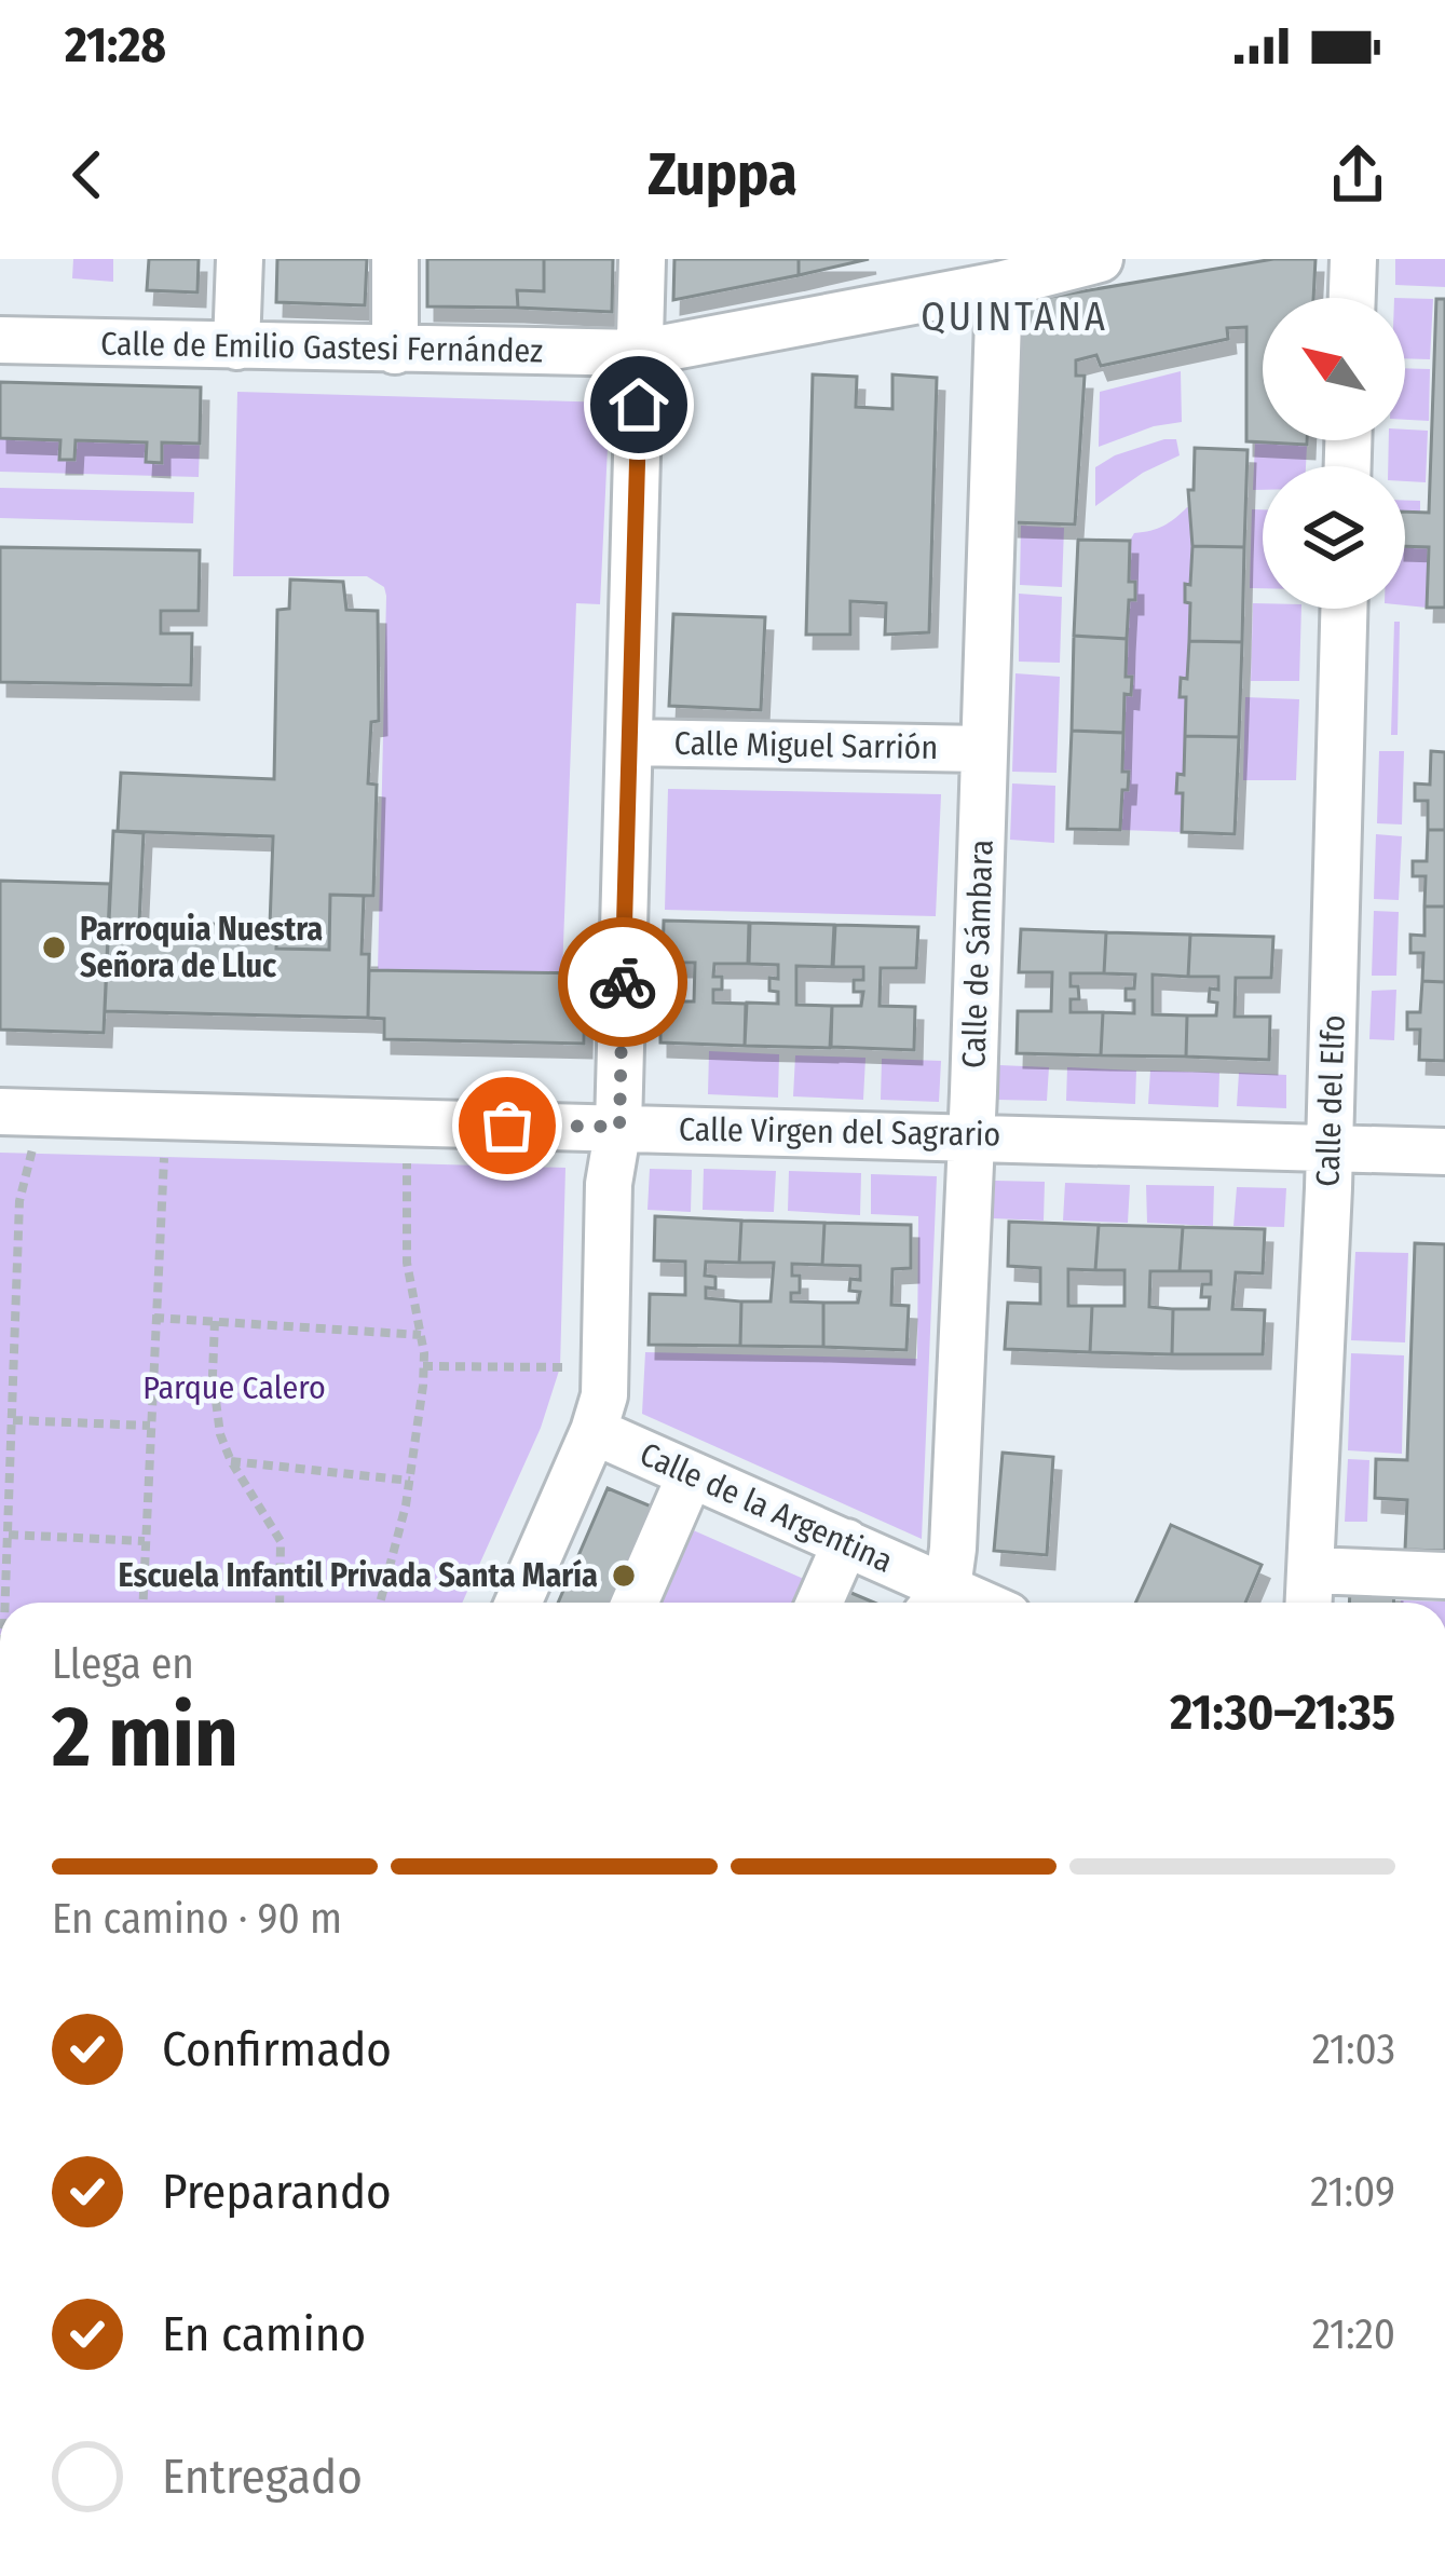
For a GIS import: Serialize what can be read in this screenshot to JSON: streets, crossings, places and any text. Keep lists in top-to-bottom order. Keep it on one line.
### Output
{"streets":{"street":["Calle de Emilio Gastesi Fernández","Calle Miguel Sarrión","Calle de Sámbara","Calle del Elfo","Calle Virgen del Sagrario","Calle de la Argentina"]},"crossings":[["Calle de Emilio Gastesi Fernández","Calle de Sámbara"],["Calle Miguel Sarrión","Calle de Sámbara"],["Calle de Sámbara","Calle Virgen del Sagrario"],["Calle de Sámbara","Calle de la Argentina"],["Calle del Elfo","Calle Virgen del Sagrario"]],"districts":["QUINTANA"],"parks":["Parque Calero"],"places":["Parroquia Nuestra Señora de Lluc","Escuela Infantil Privada Santa María"],"north":"top left","page":{"status":"21:28","header":"Zuppa","heading":["2 min","Llega en","21:30–21:35"],"bar":"En camino · 90 m","list":[["Confirmado","21:03"],["Preparando","21:09"],["En camino","21:20"],"Entregado"]}}
